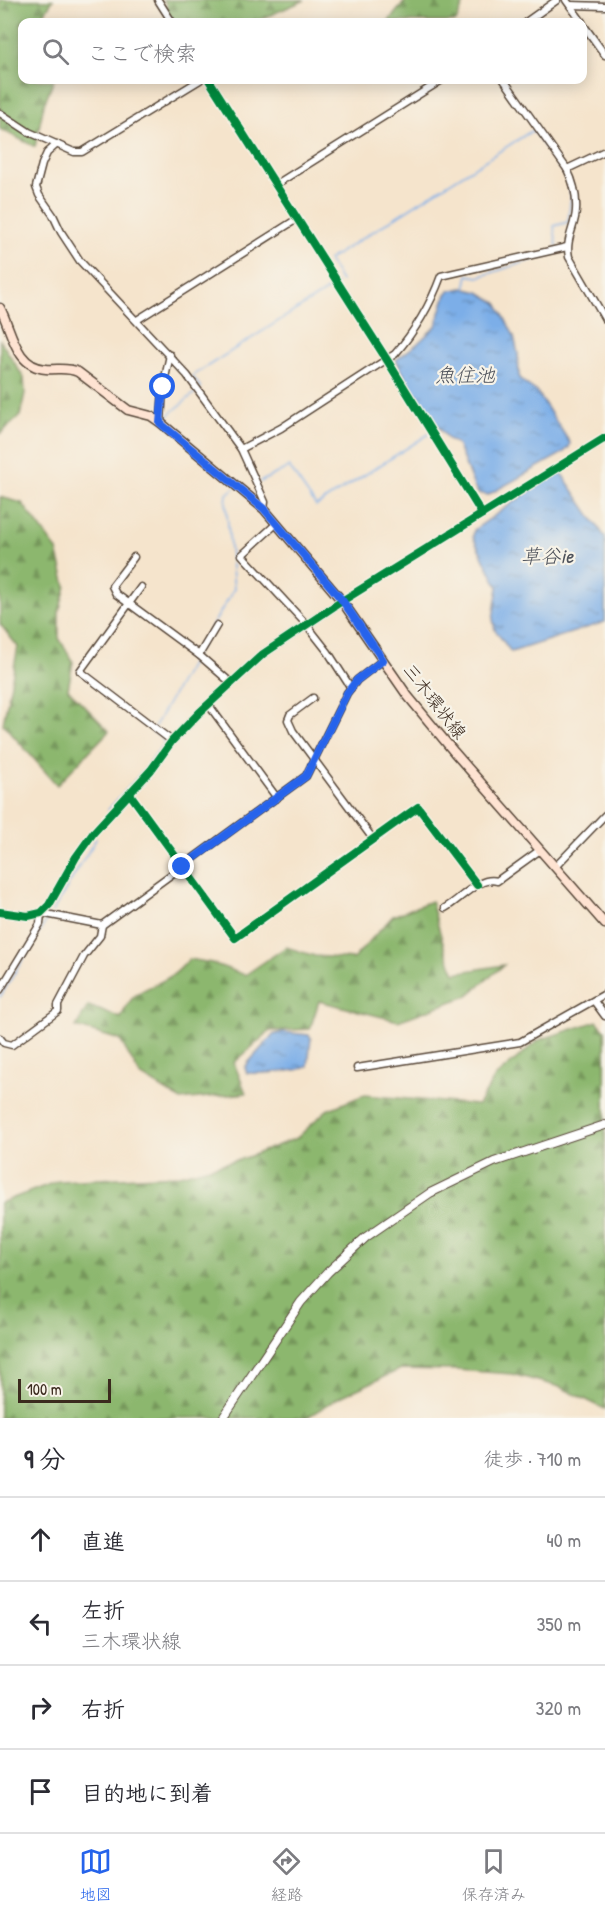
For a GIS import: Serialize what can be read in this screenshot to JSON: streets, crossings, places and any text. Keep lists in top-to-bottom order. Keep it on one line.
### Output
{"streets":{"main road":["三木環状線"]},"water":["魚住池","草谷ie"],"scale_bar":"100 m","page":{"search":"ここで検索","scale":"100 m","heading":["9 分","徒歩 · 710 m"],"list":[["直進","40 m"],["左折","三木環状線","350 m"],["右折","320 m"],"目的地に到着"],"nav":["地図","経路","保存済み"]}}
